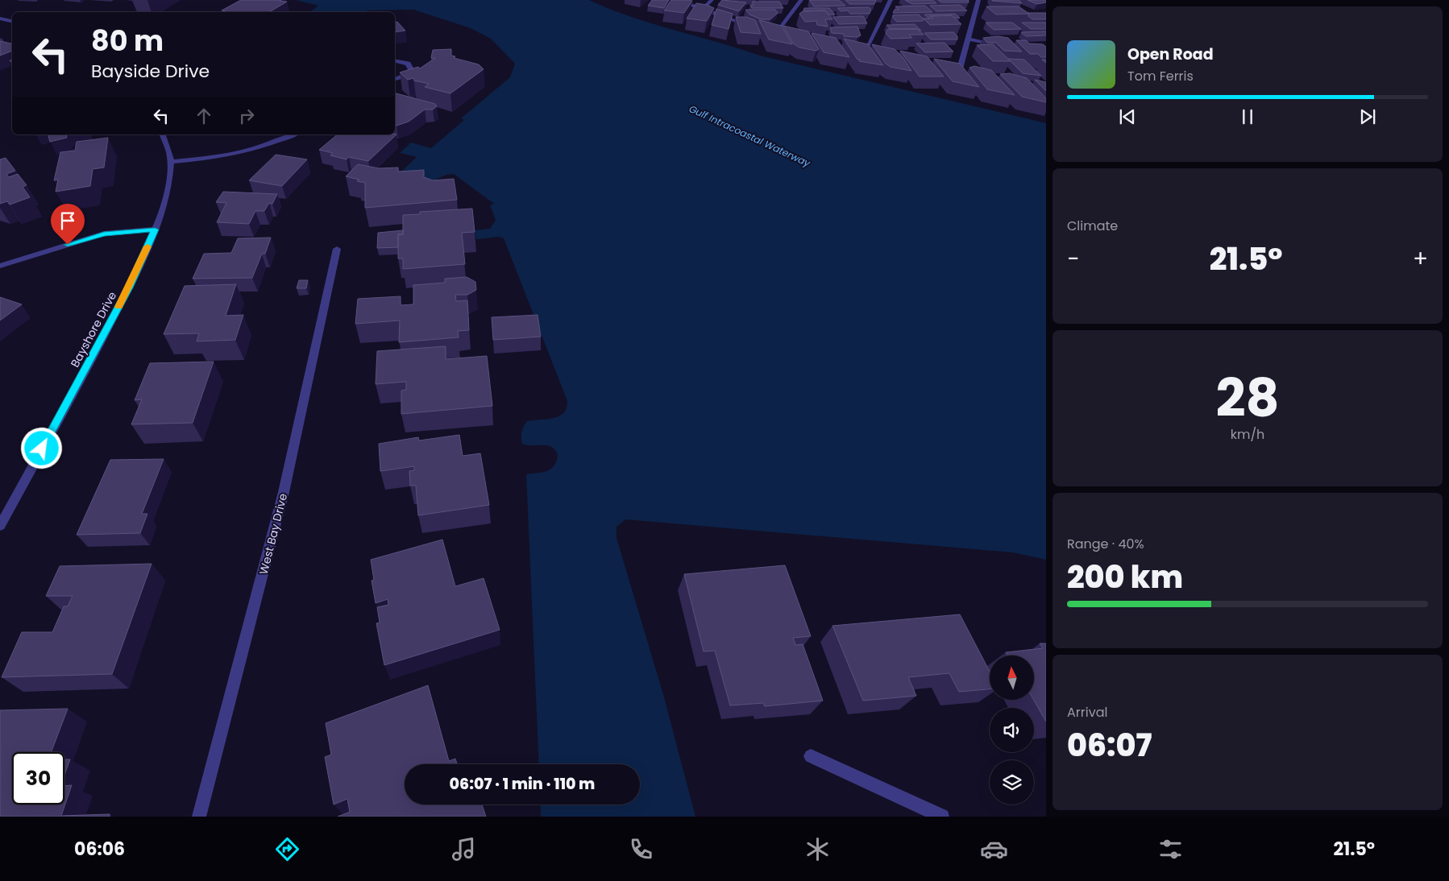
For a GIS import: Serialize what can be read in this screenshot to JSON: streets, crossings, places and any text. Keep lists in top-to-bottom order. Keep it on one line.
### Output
{"streets":{"street":["Bayshore Drive","West Bay Drive"]},"water":["Gulf Intracoastal Waterway"],"north":"top","page":{"turn":["80 m","Bayside Drive"],"song":["Open Road","Tom Ferris"],"tile":["Climate",["28","km/h"],["Range · 40%","200 km"],["Arrival","06:07"]],"heat":["−","21.5°","+"],"limit":"30","trip":"06:07 · 1 min · 110 m","tabs":["06:06","21.5°"]}}
